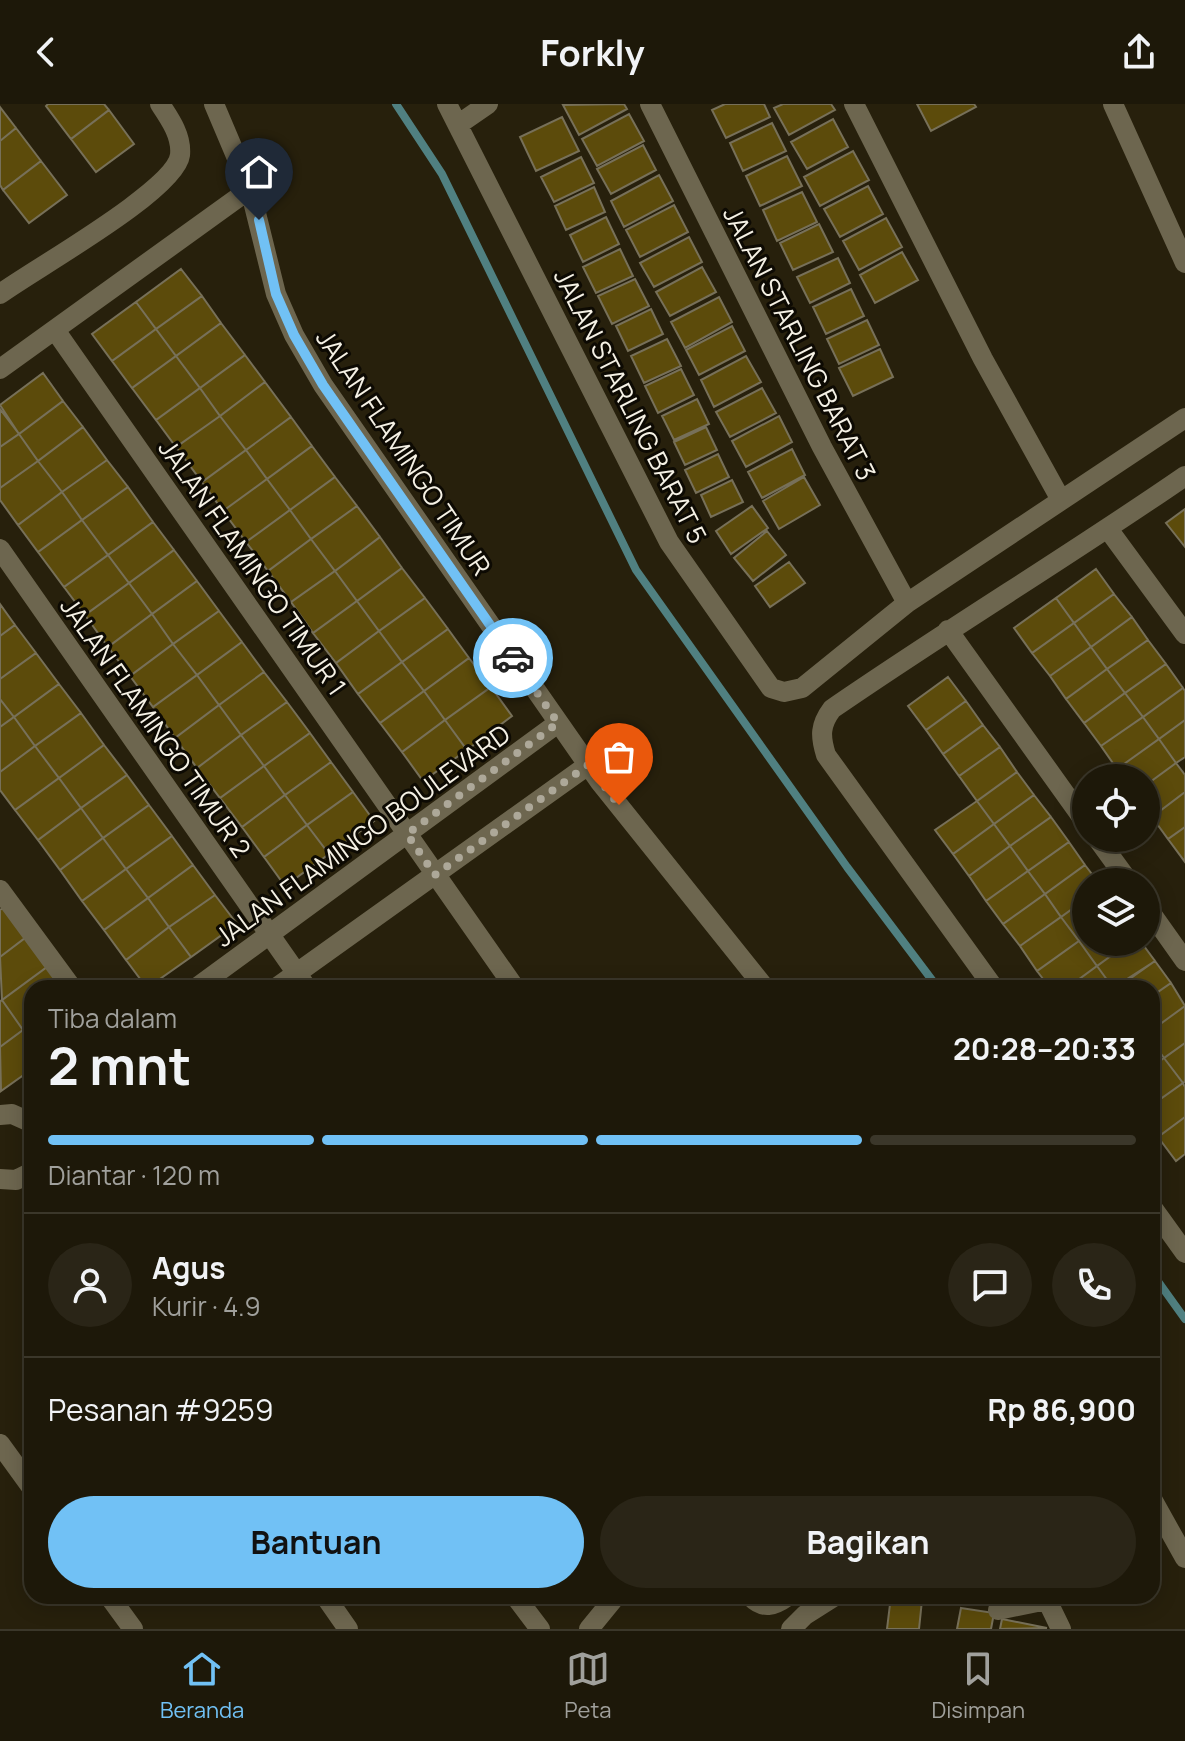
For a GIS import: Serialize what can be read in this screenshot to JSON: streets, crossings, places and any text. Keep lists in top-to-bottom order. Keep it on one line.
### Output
{"streets":{"street":["JALAN STARLING BARAT 3","JALAN STARLING BARAT 5","JALAN FLAMINGO TIMUR","JALAN FLAMINGO TIMUR 1","JALAN FLAMINGO TIMUR 2","JALAN FLAMINGO BOULEVARD"]},"crossings":[["JALAN STARLING BARAT 3","JALAN STARLING BARAT 5"],["JALAN FLAMINGO TIMUR","JALAN FLAMINGO BOULEVARD"],["JALAN FLAMINGO TIMUR 1","JALAN FLAMINGO BOULEVARD"],["JALAN FLAMINGO TIMUR 2","JALAN FLAMINGO BOULEVARD"]],"page":{"header":"Forkly","heading":["2 mnt","Tiba dalam","20:28–20:33"],"panel":["Agus","Kurir · 4.9","Pesanan #9259","Rp 86,900"],"bar":"Diantar · 120 m","buttons":["Bantuan","Bagikan"],"tabs":["Beranda","Peta","Disimpan"]}}
